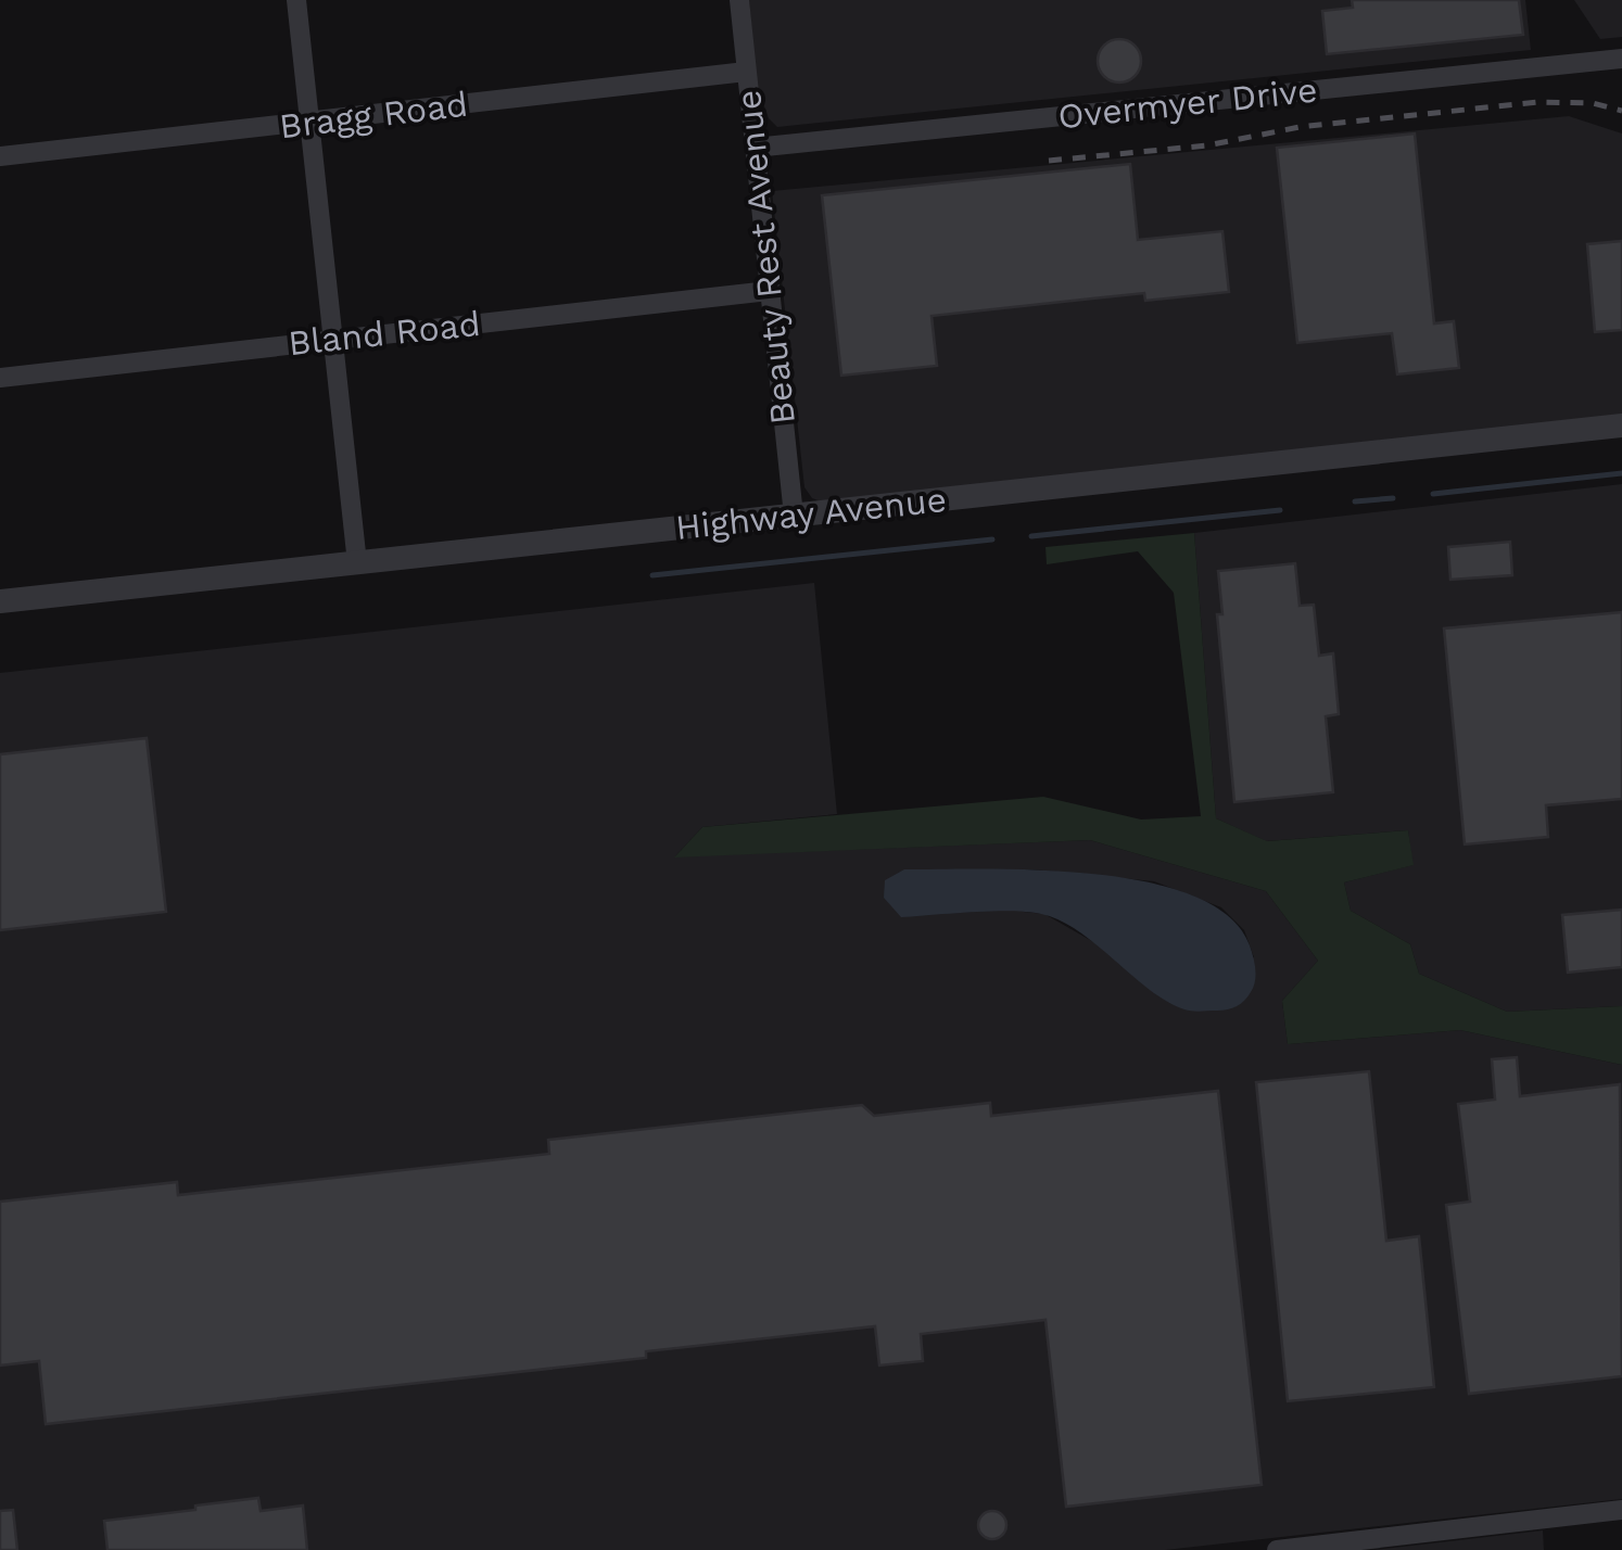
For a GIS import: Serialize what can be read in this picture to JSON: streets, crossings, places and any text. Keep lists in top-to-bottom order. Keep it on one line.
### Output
{"streets":{"street":["Overmyer Drive","Bragg Road","Beauty Rest Avenue","Bland Road","Highway Avenue"]},"crossings":[["Overmyer Drive","Beauty Rest Avenue"],["Bragg Road","Beauty Rest Avenue"],["Beauty Rest Avenue","Bland Road"],["Beauty Rest Avenue","Highway Avenue"]]}
